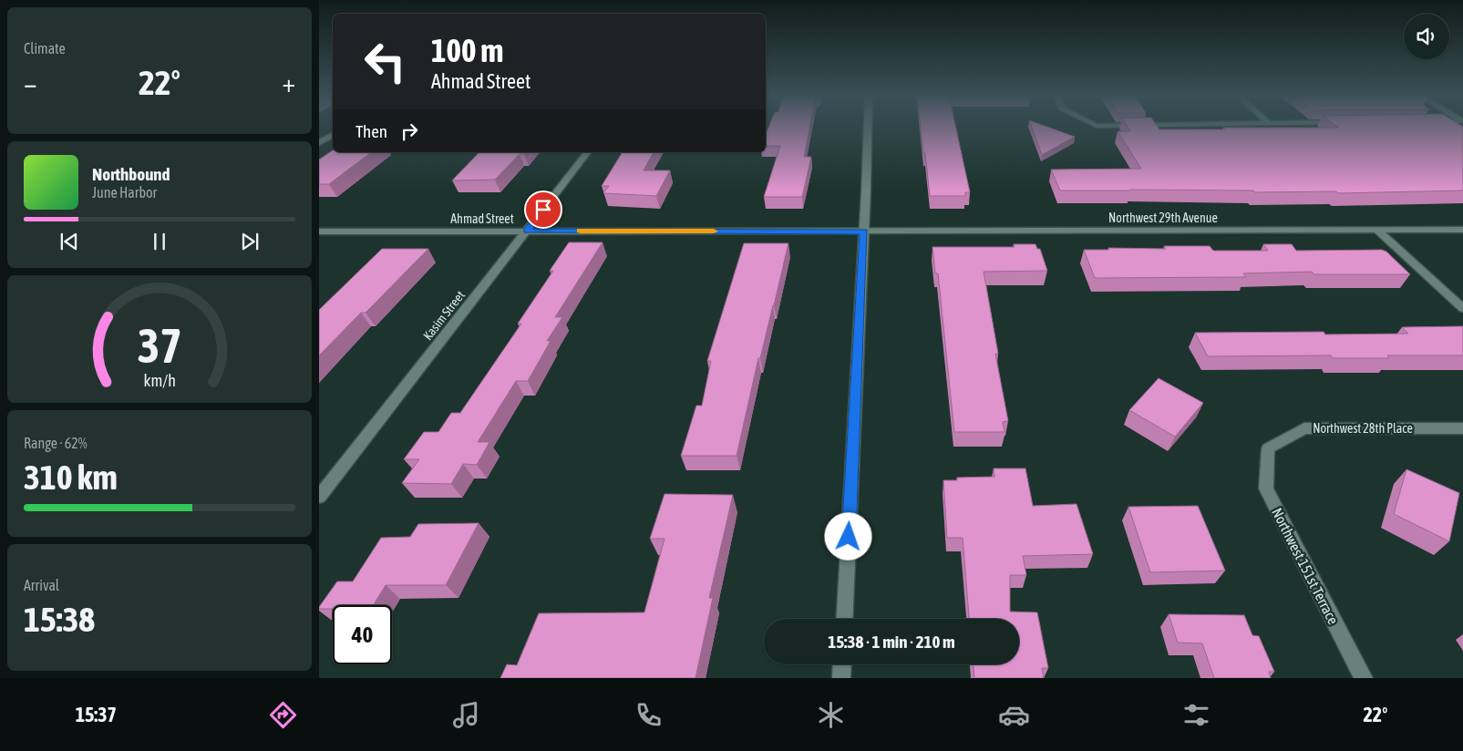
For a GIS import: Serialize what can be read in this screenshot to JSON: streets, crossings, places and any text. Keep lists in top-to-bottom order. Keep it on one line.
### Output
{"streets":{"street":["Northwest 29th Avenue","Ahmad Street","Kasim Street","Northwest 28th Place","Northwest 151st Terrace"]},"crossings":[["Northwest 29th Avenue","Ahmad Street"],["Ahmad Street","Kasim Street"],["Northwest 28th Place","Northwest 151st Terrace"]],"page":{"tile":["Climate",["Range · 62%","310 km"],["Arrival","15:38"]],"turn":["100 m","Ahmad Street"],"heat":["−","22°","+"],"then":"Then","song":["Northbound","June Harbor"],"limit":"40","trip":"15:38 · 1 min · 210 m","tabs":["15:37","22°"],"gauge":["37","km/h"]}}
